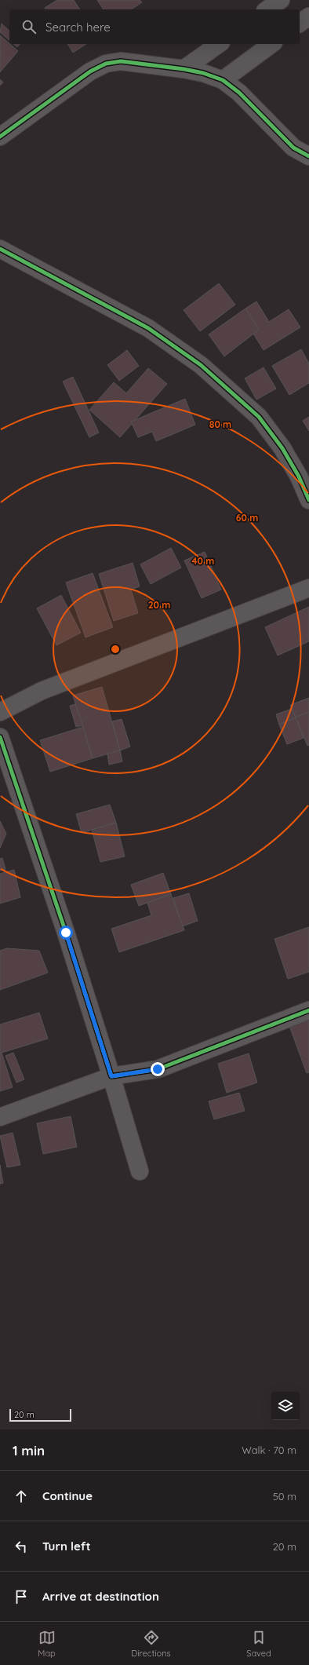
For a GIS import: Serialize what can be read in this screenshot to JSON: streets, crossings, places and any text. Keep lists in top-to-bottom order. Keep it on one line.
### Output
{"scale_bar":"20 m","page":{"search":"Search here","scale":"20 m","heading":["1 min","Walk · 70 m"],"list":[["Continue","50 m"],["Turn left","20 m"],"Arrive at destination"],"nav":["Map","Directions","Saved"]},"rings":["80 m","60 m","40 m","20 m"]}
